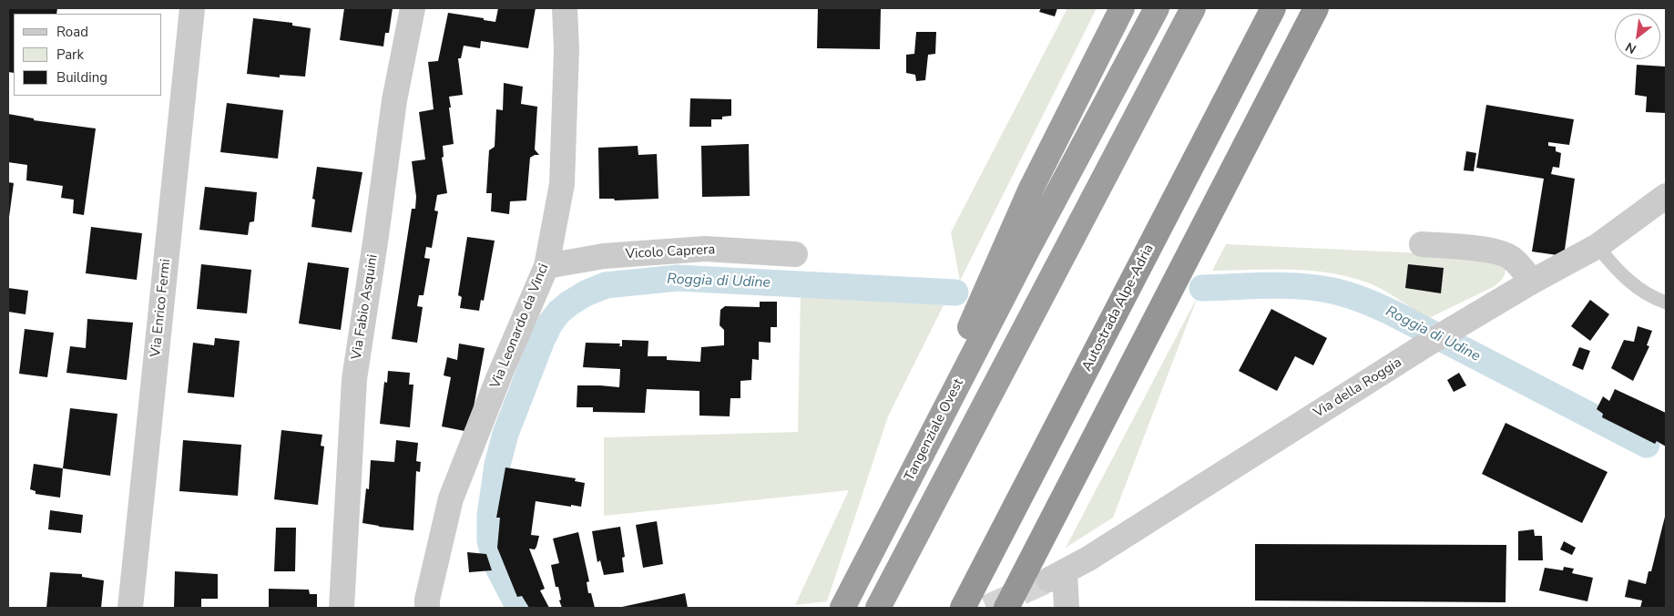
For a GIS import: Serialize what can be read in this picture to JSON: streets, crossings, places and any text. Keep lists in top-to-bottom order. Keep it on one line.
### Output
{"streets":{"highway":["Autostrada Alpe-Adria","Tangenziale Ovest"],"street":["Vicolo Caprera","Via Fabio Asquini","Via Enrico Fermi","Via Leonardo da Vinci","Via della Roggia"]},"crossings":[["Vicolo Caprera","Via Leonardo da Vinci"]],"water":["Roggia di Udine"],"legend":["Road","Park","Building"],"north":"bottom left"}
